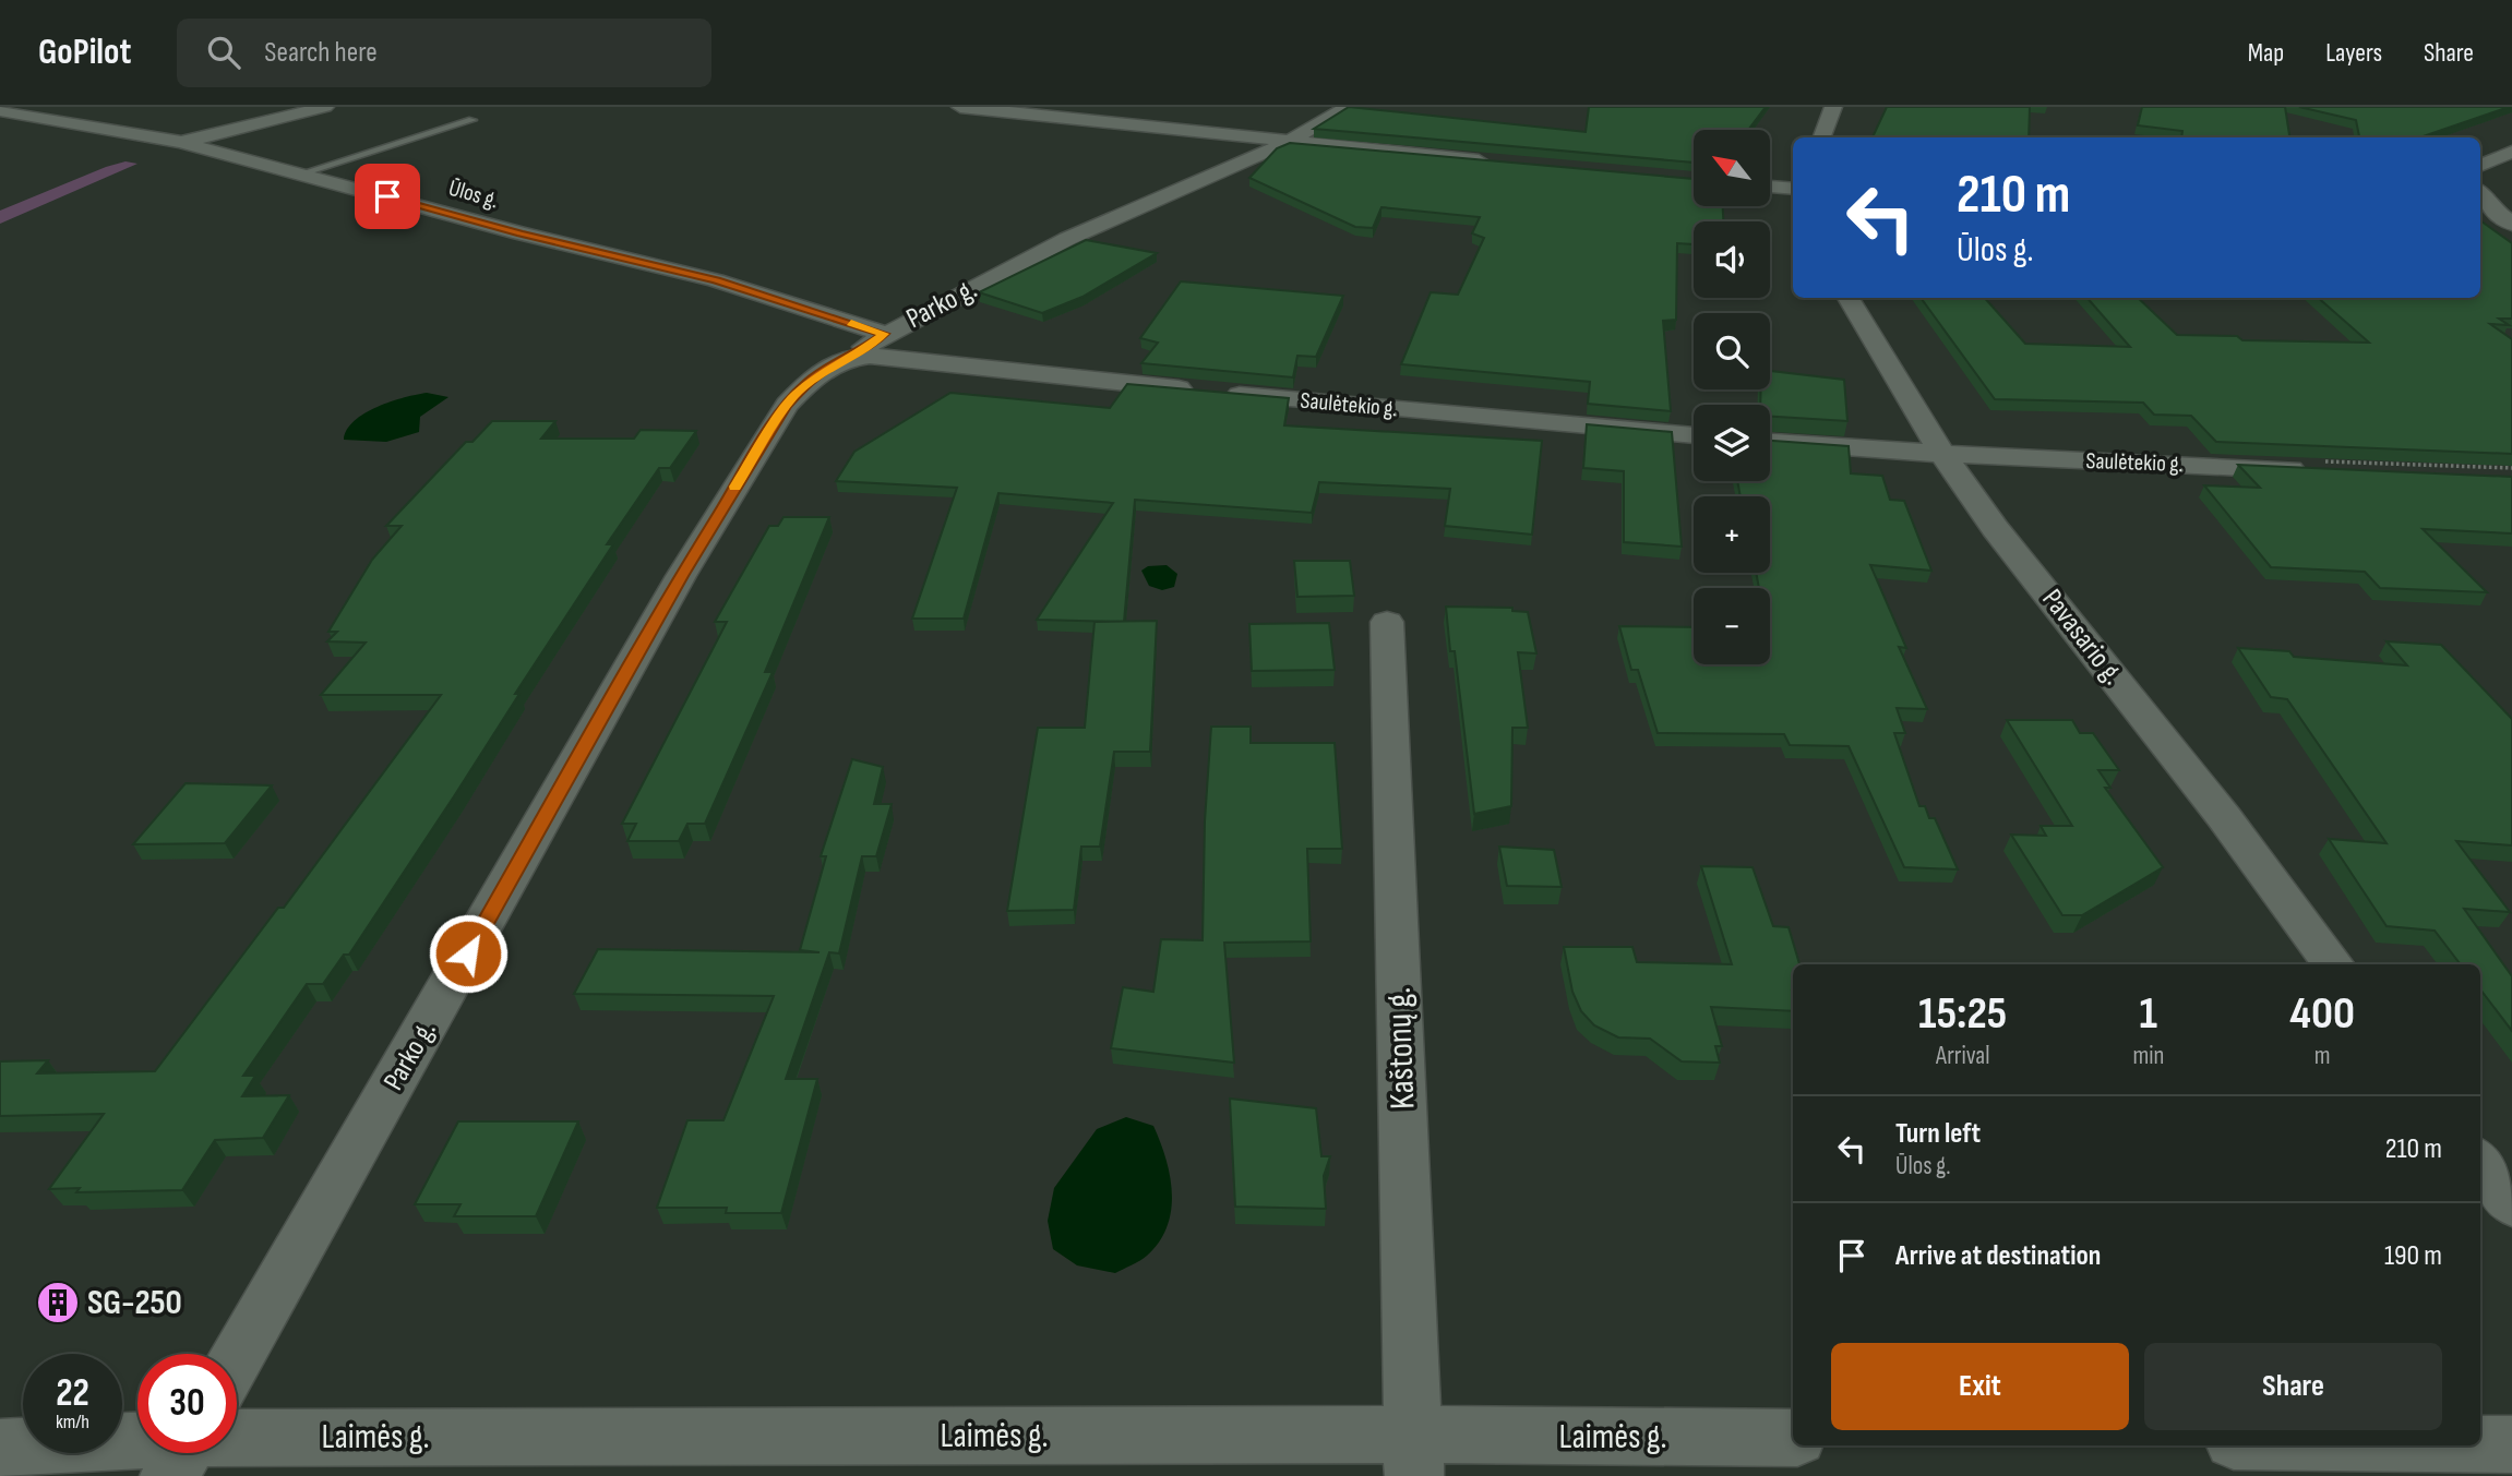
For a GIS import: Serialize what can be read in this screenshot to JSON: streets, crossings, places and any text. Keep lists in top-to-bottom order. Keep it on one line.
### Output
{"streets":{"street":["Ūlos g.","Parko g.","Saulėtekio g.","Pavasario g.","Kaštonų g.","Laimės g."]},"crossings":[["Ūlos g.","Parko g."],["Ūlos g.","Saulėtekio g."],["Parko g.","Saulėtekio g."],["Saulėtekio g.","Pavasario g."],["Kaštonų g.","Laimės g."]],"places":{"building":["SG-250"]},"north":"top left","page":{"header":"GoPilot","search":"Search here","nav":["Map","Layers","Share"],"map_buttons":["+","−"],"turn":["210 m","Ūlos g."],"eta":["15:25","Arrival","1","min","400","m"],"list":[{"name":"Turn left","note":"Ūlos g.","value":"210 m"},{"name":"Arrive at destination","value":"190 m"}],"buttons":["Exit","Share"],"speed":"22 km/h","limit":"30"}}
